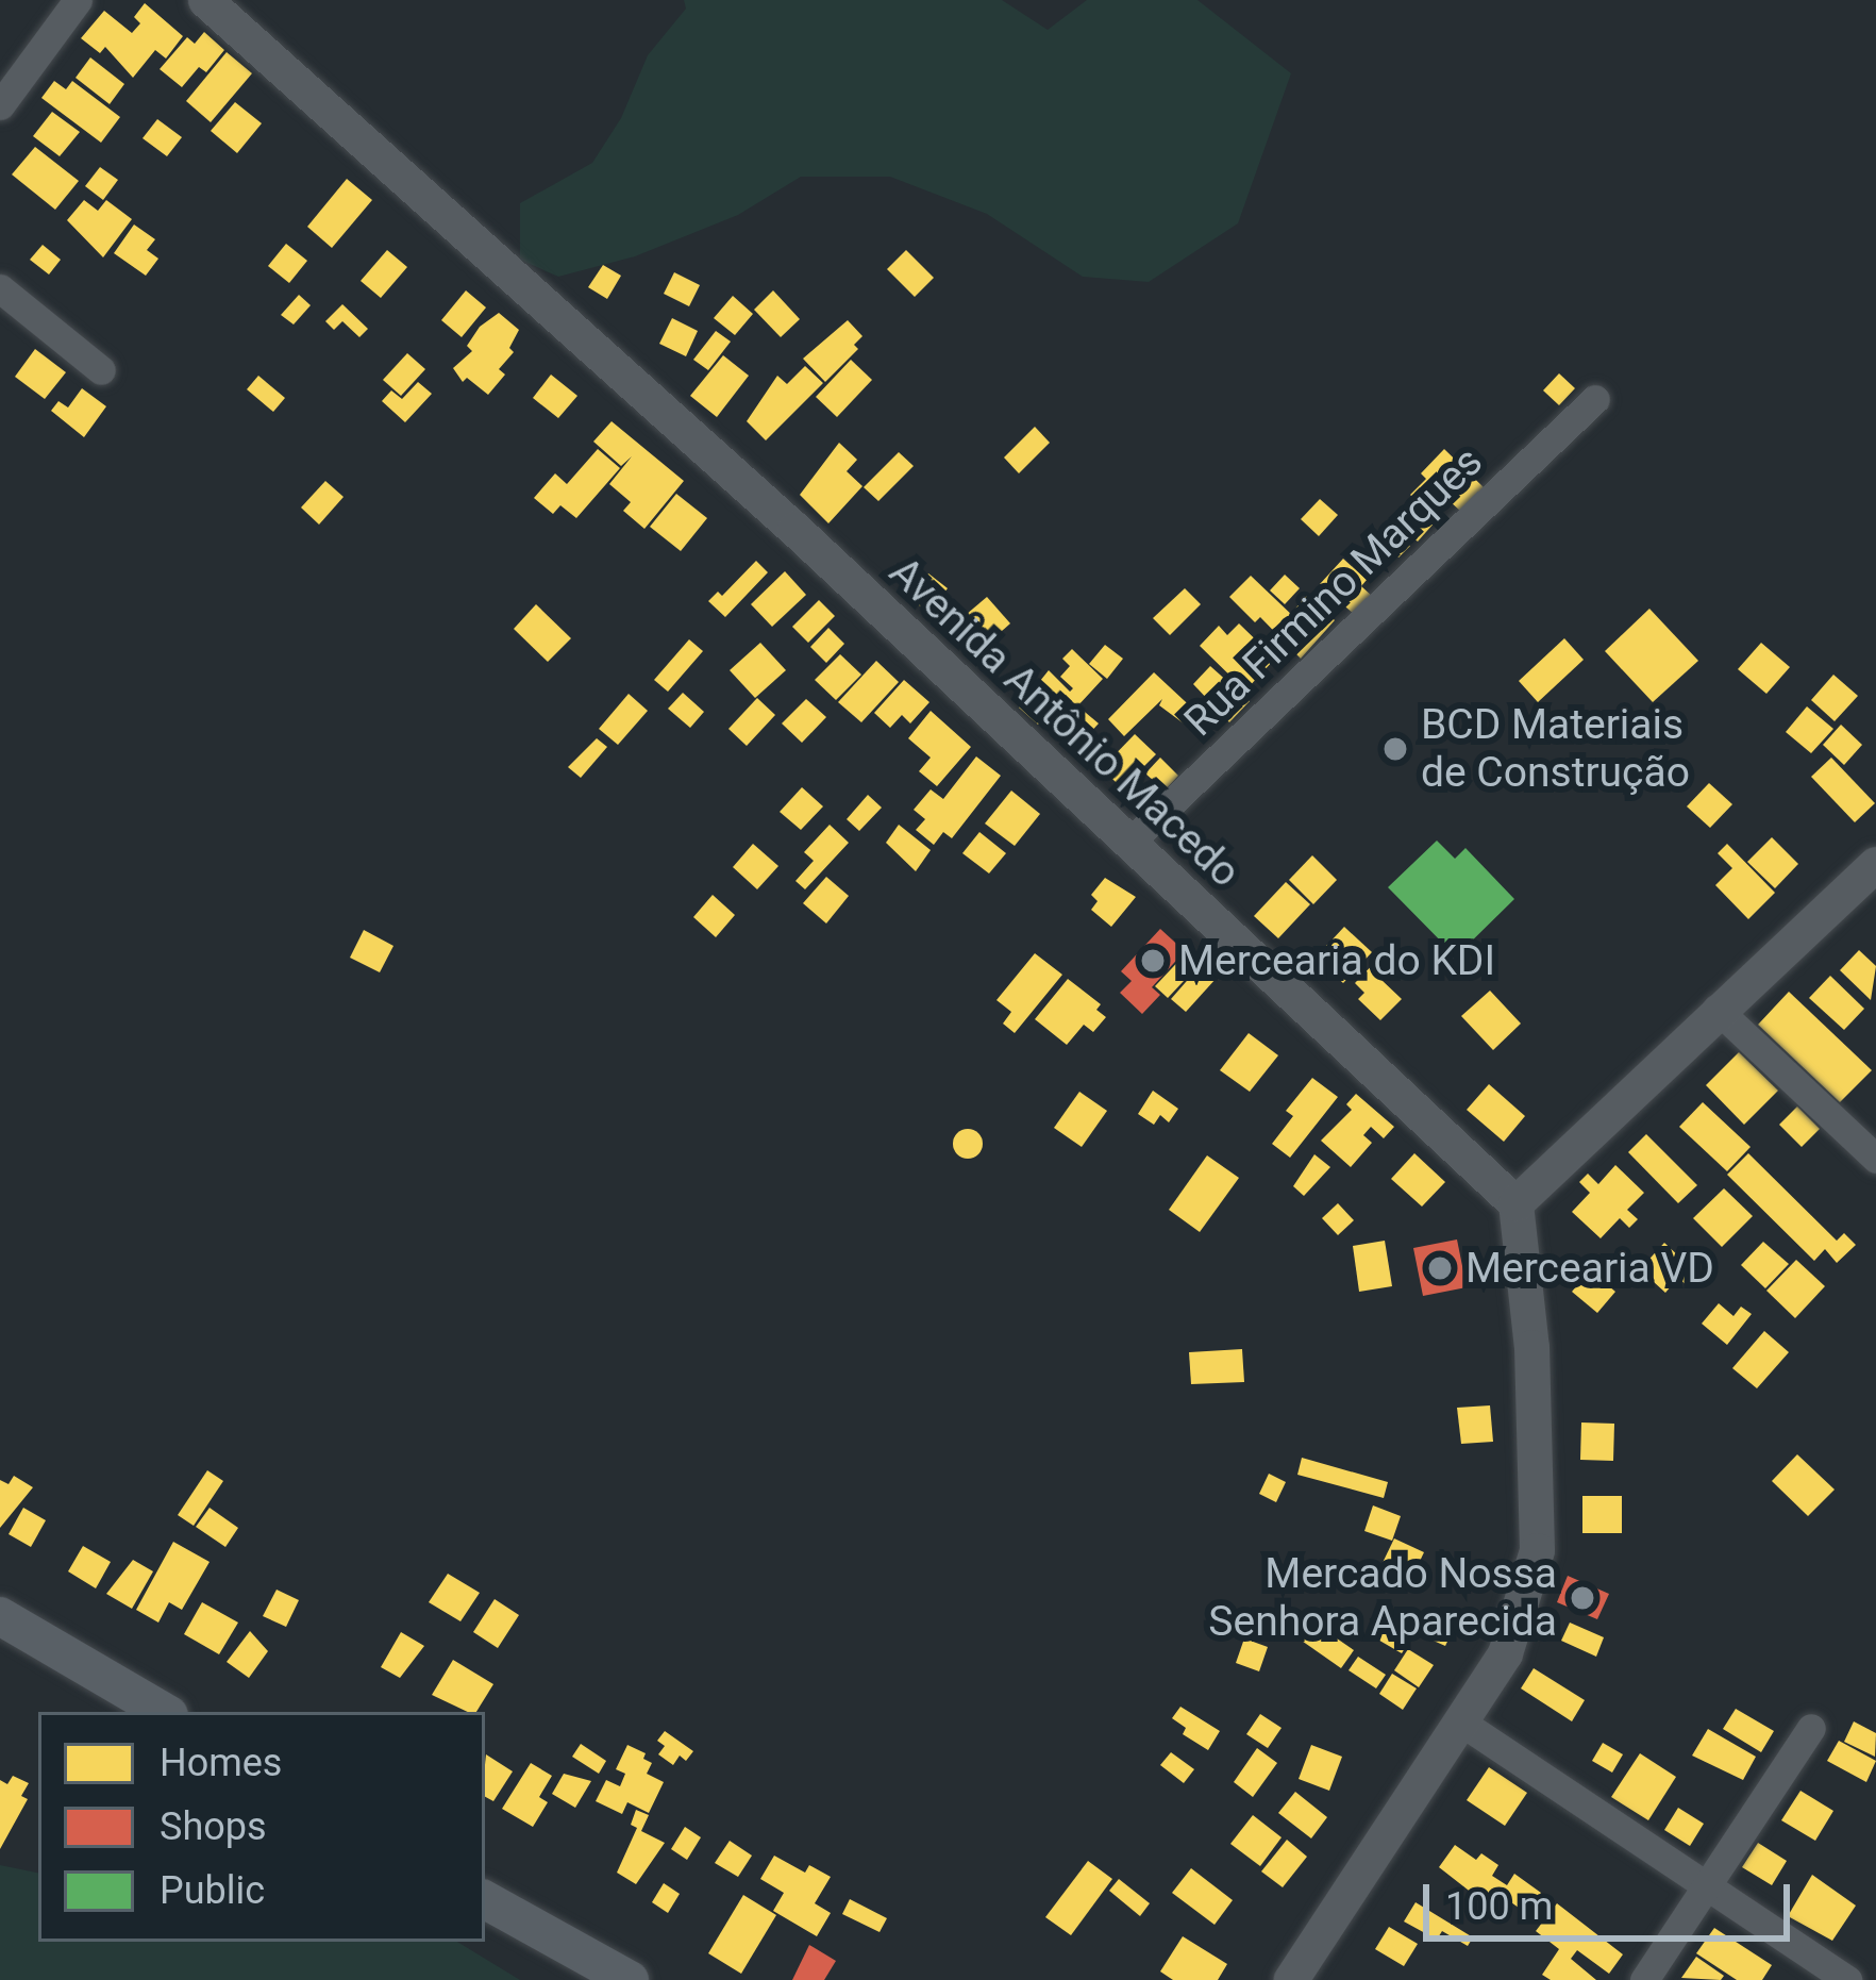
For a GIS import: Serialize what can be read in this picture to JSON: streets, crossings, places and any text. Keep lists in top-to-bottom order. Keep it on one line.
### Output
{"streets":{"street":["Rua Firmino Marques","Avenida Antônio Macedo"]},"crossings":[["Rua Firmino Marques","Avenida Antônio Macedo"]],"places":["BCD Materiais de Construção","Mercearia do KDI","Mercearia VD","Mercado Nossa Senhora Aparecida"],"legend":["Homes","Shops","Public"],"scale_bar":"100 m"}
